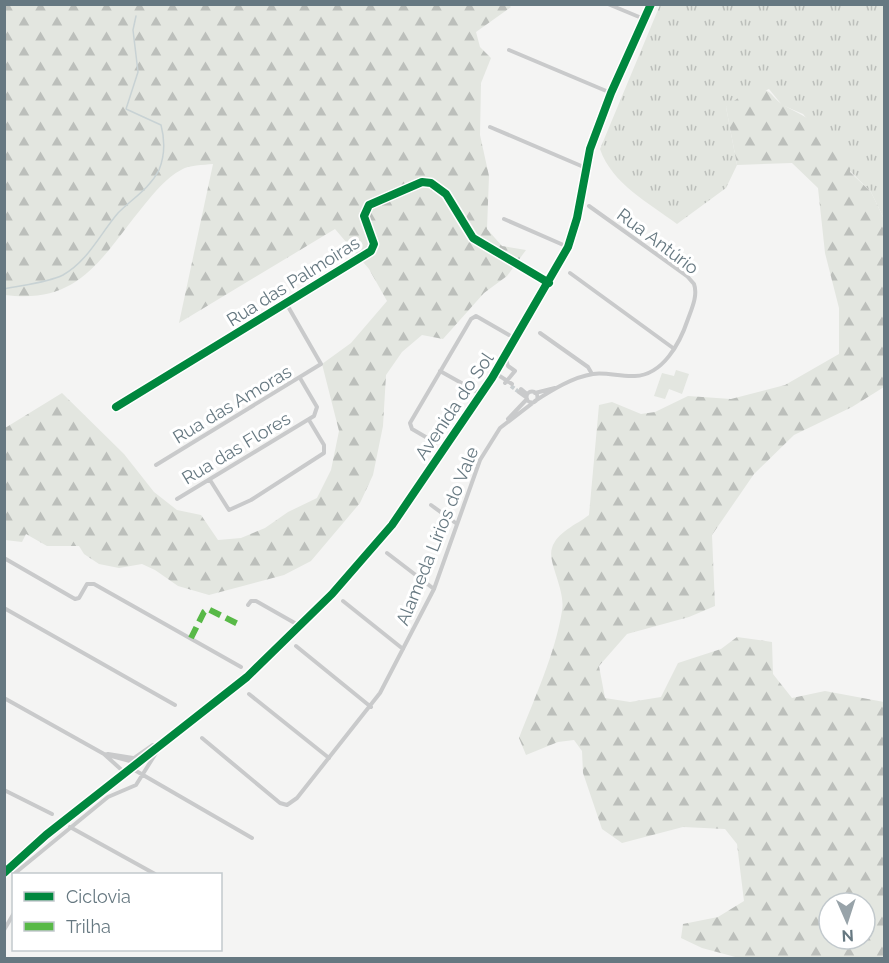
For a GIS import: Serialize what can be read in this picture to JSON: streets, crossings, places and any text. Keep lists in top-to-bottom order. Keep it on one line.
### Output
{"streets":{"street":["Rua Antúrio","Rua das Palmoiras","Rua das Amoras","Avenida do Sol","Rua das Flores","Alameda Lírios do Vale"]},"crossings":[["Rua Antúrio","Alameda Lírios do Vale"],["Rua das Palmoiras","Rua das Amoras"],["Rua das Palmoiras","Avenida do Sol"]],"legend":["Ciclovia","Trilha"],"north":"bottom"}
